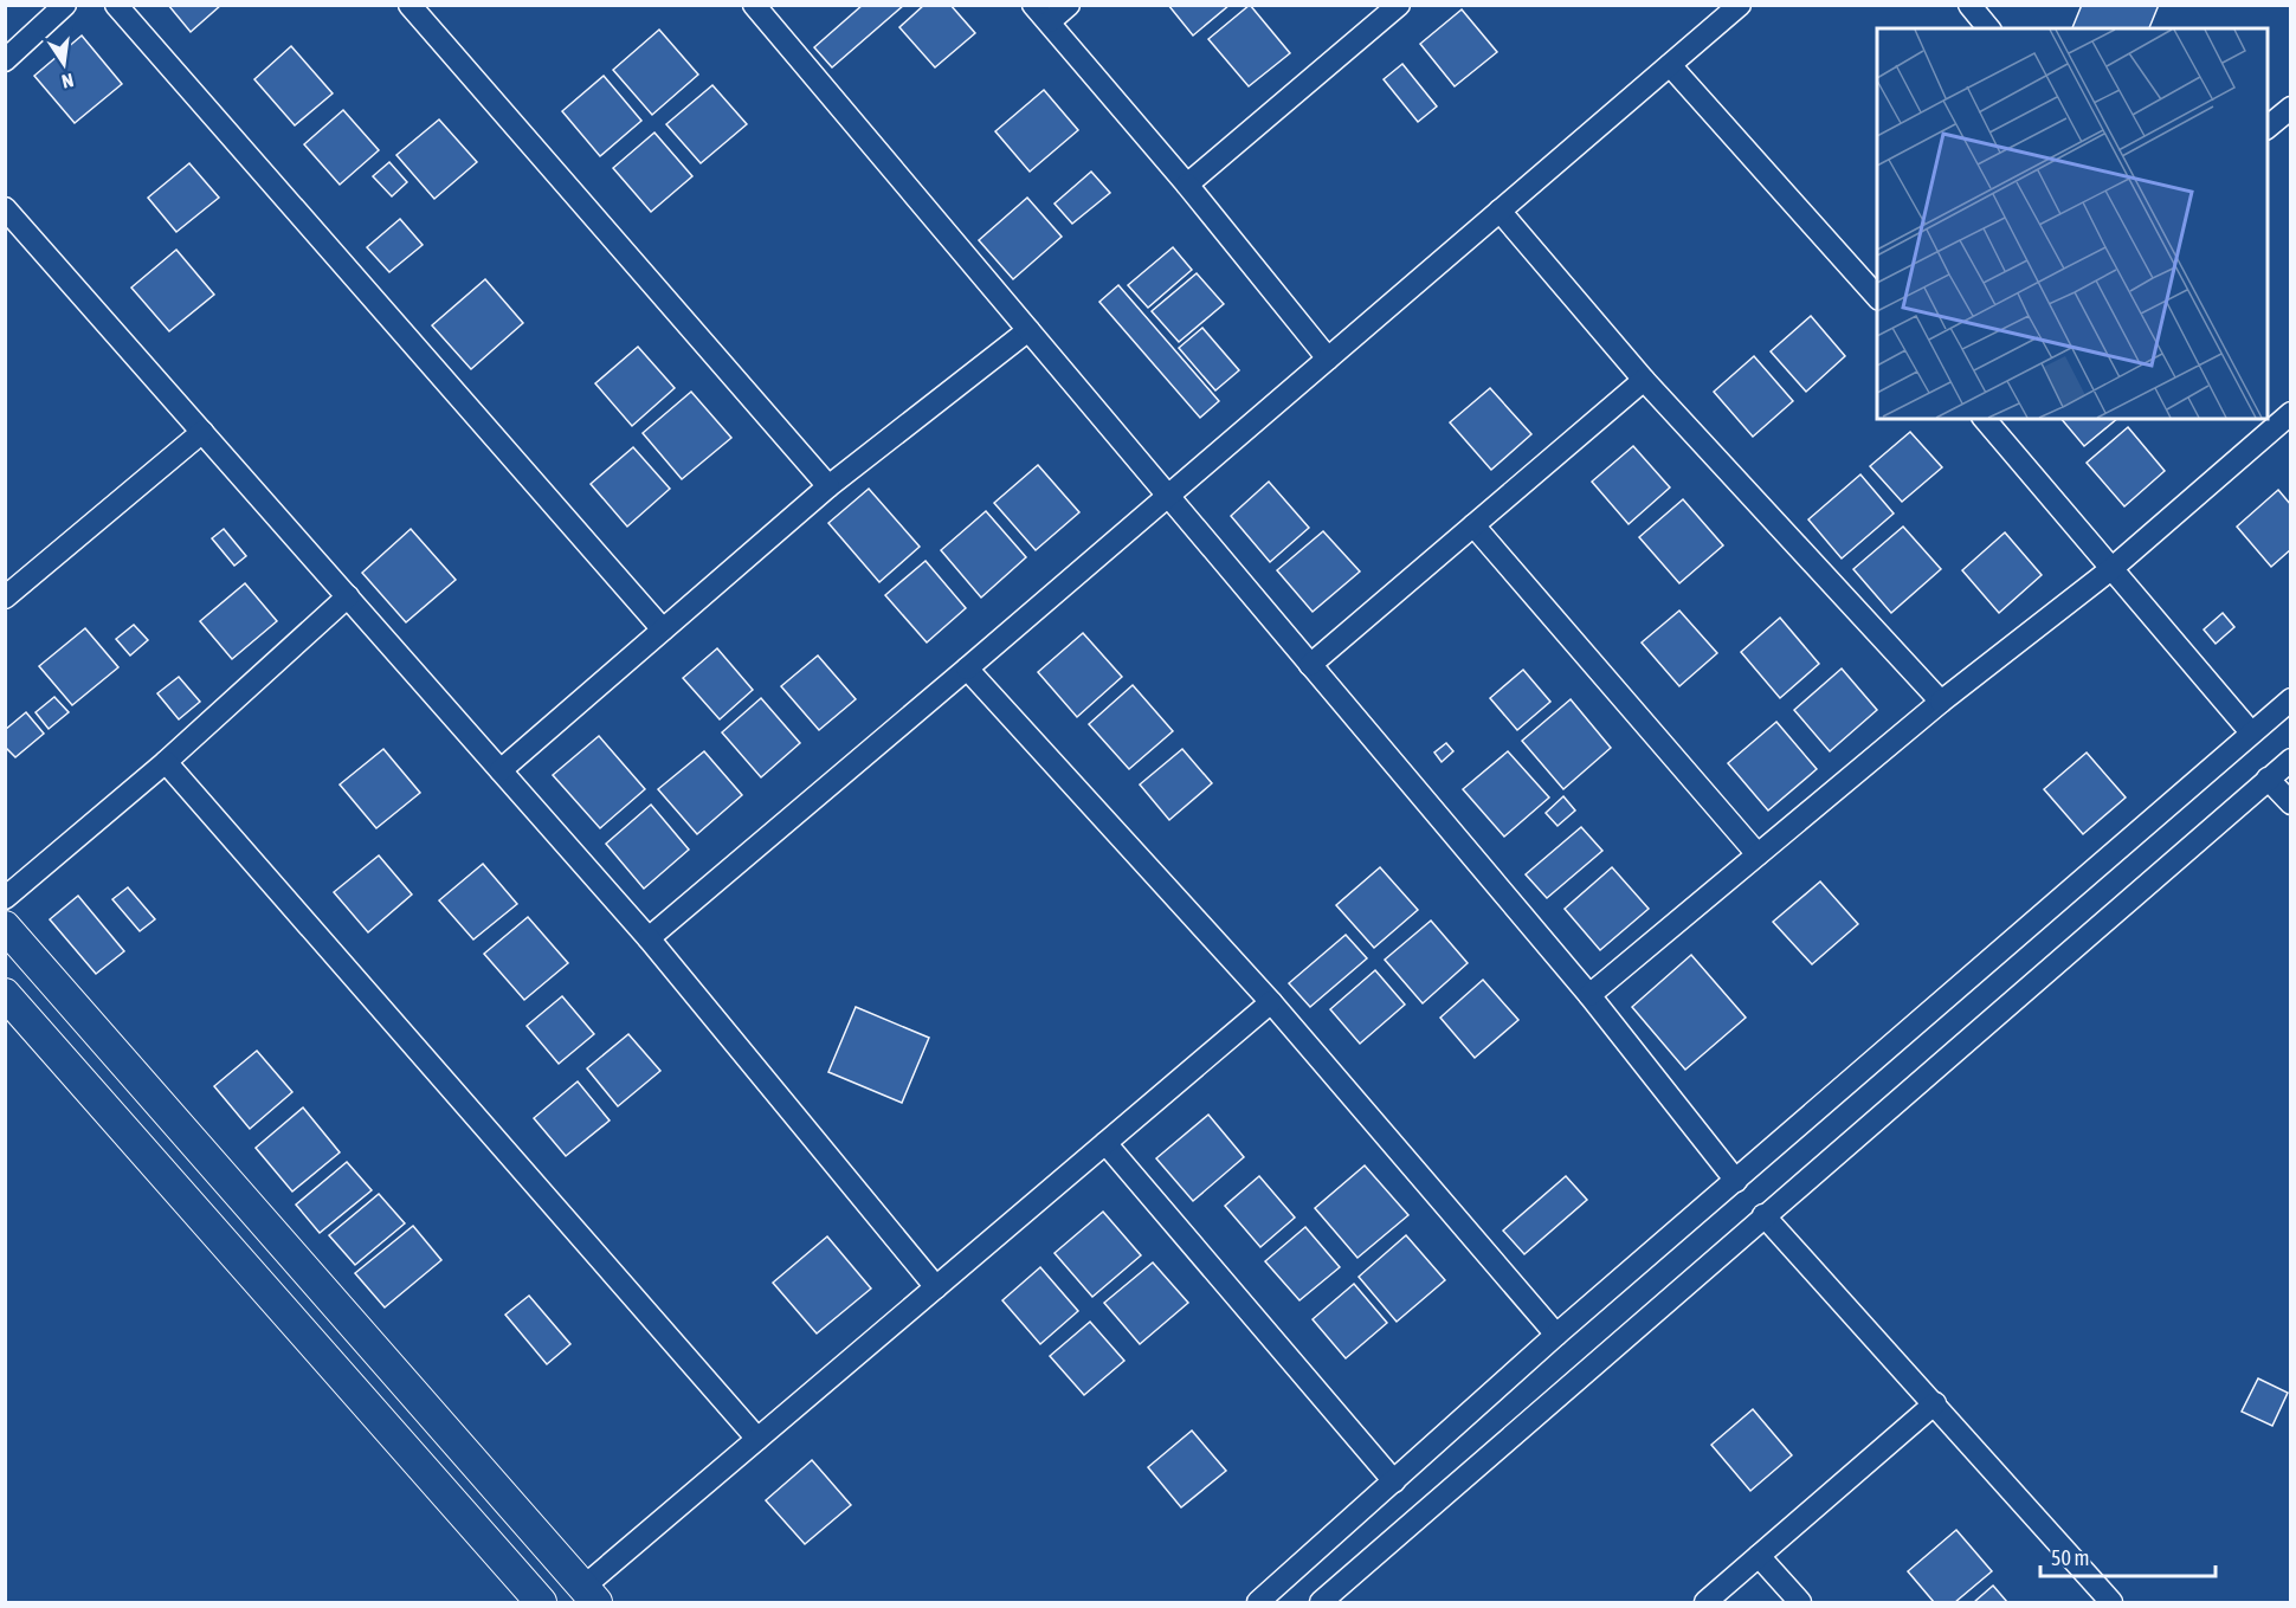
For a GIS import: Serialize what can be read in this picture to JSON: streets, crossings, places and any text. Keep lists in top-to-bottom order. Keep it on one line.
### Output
{"scale_bar":"50 m","north":"bottom"}
